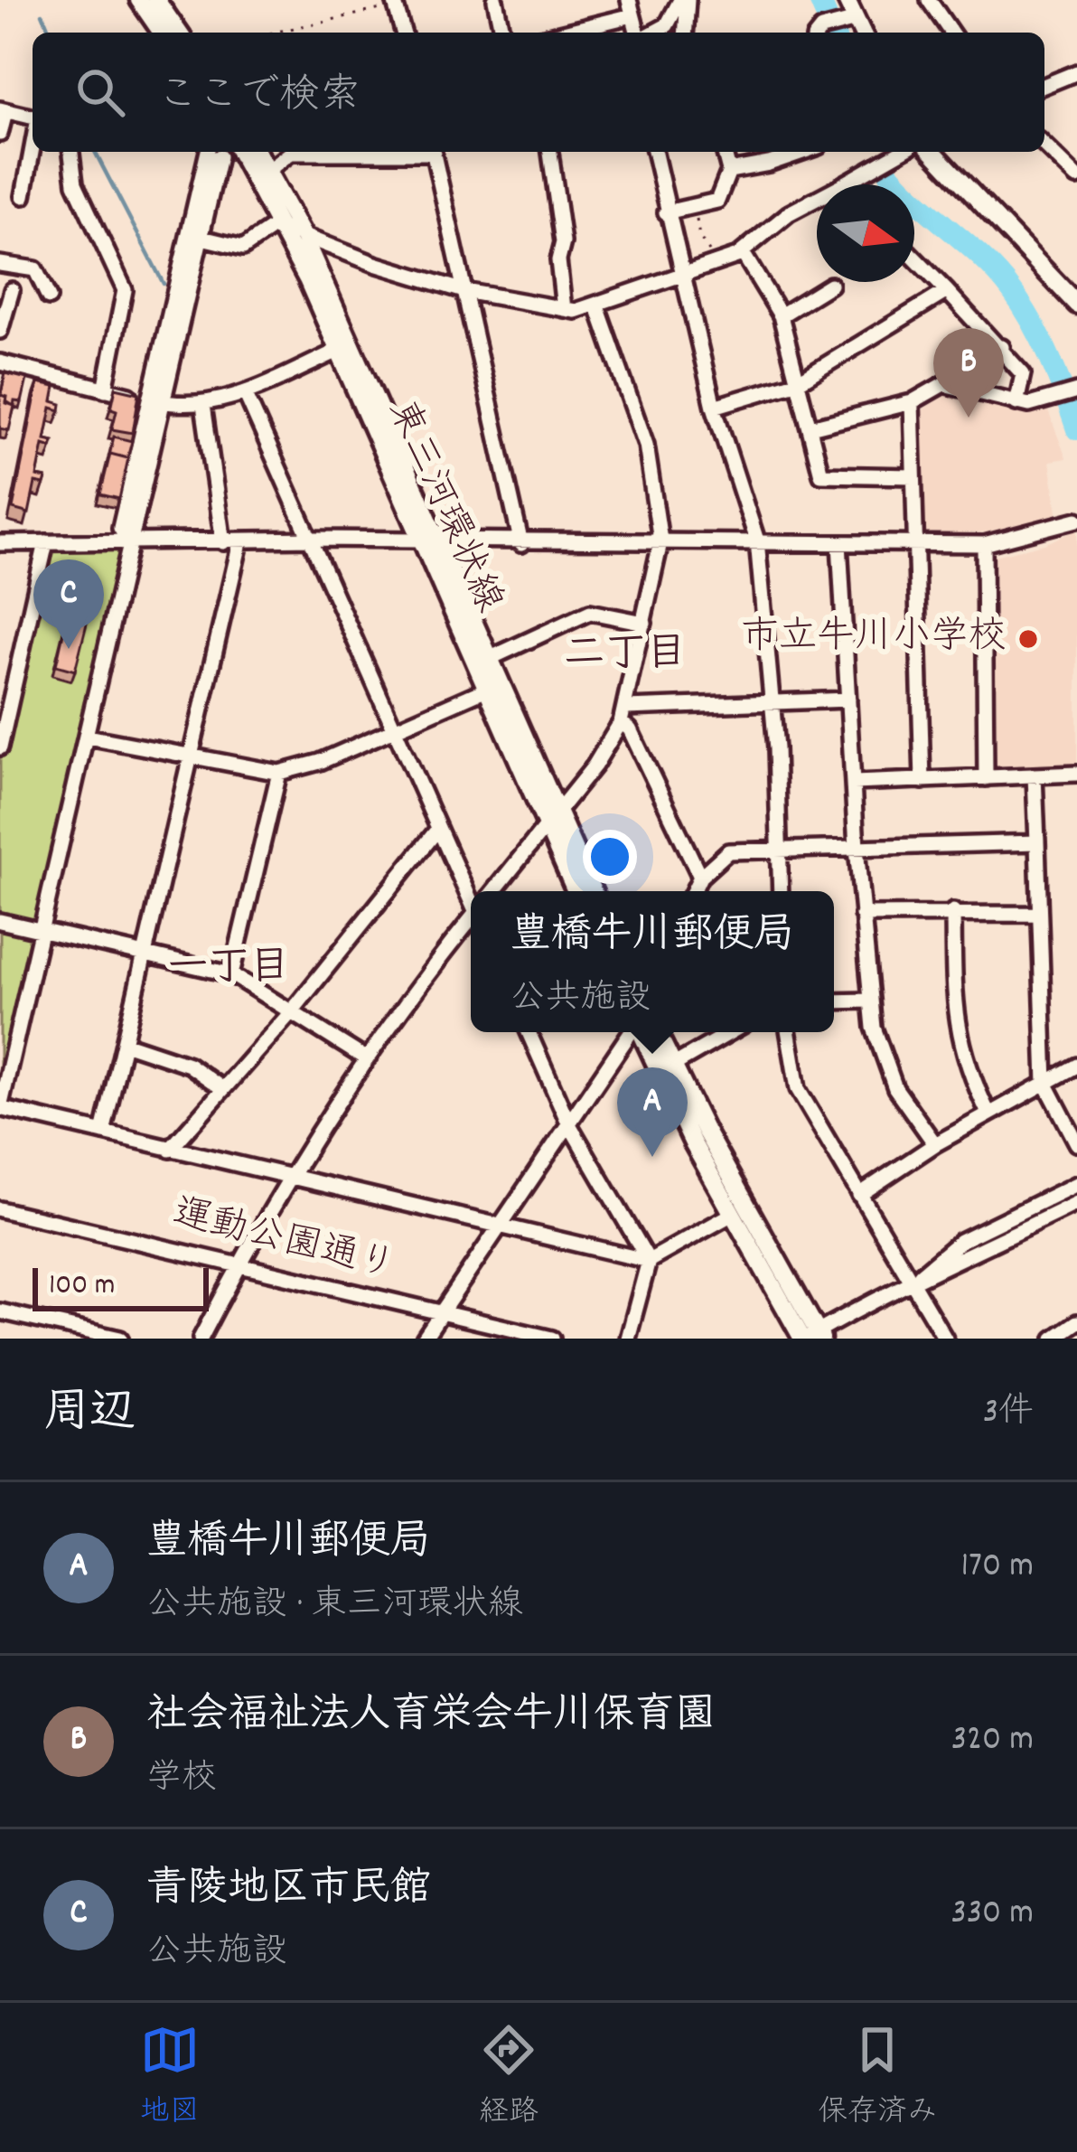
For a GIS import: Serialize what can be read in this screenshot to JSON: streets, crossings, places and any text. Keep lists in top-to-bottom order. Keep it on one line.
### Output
{"streets":{"main road":["東三河環状線"],"street":["運動公園通り"]},"districts":["二丁目","一丁目"],"places":["市立牛川小学校"],"scale_bar":"100 m","north":"right","page":{"search":"ここで検索","pins":["B","C","A"],"popup":["豊橋牛川郵便局","公共施設"],"scale":"100 m","heading":["周辺","3件"],"list":[{"mark":"A","name":"豊橋牛川郵便局","note":"公共施設 · 東三河環状線","value":"170 m"},{"mark":"B","name":"社会福祉法人育栄会牛川保育園","note":"学校","value":"320 m"},{"mark":"C","name":"青陵地区市民館","note":"公共施設","value":"330 m"}],"nav":["地図","経路","保存済み"]}}
